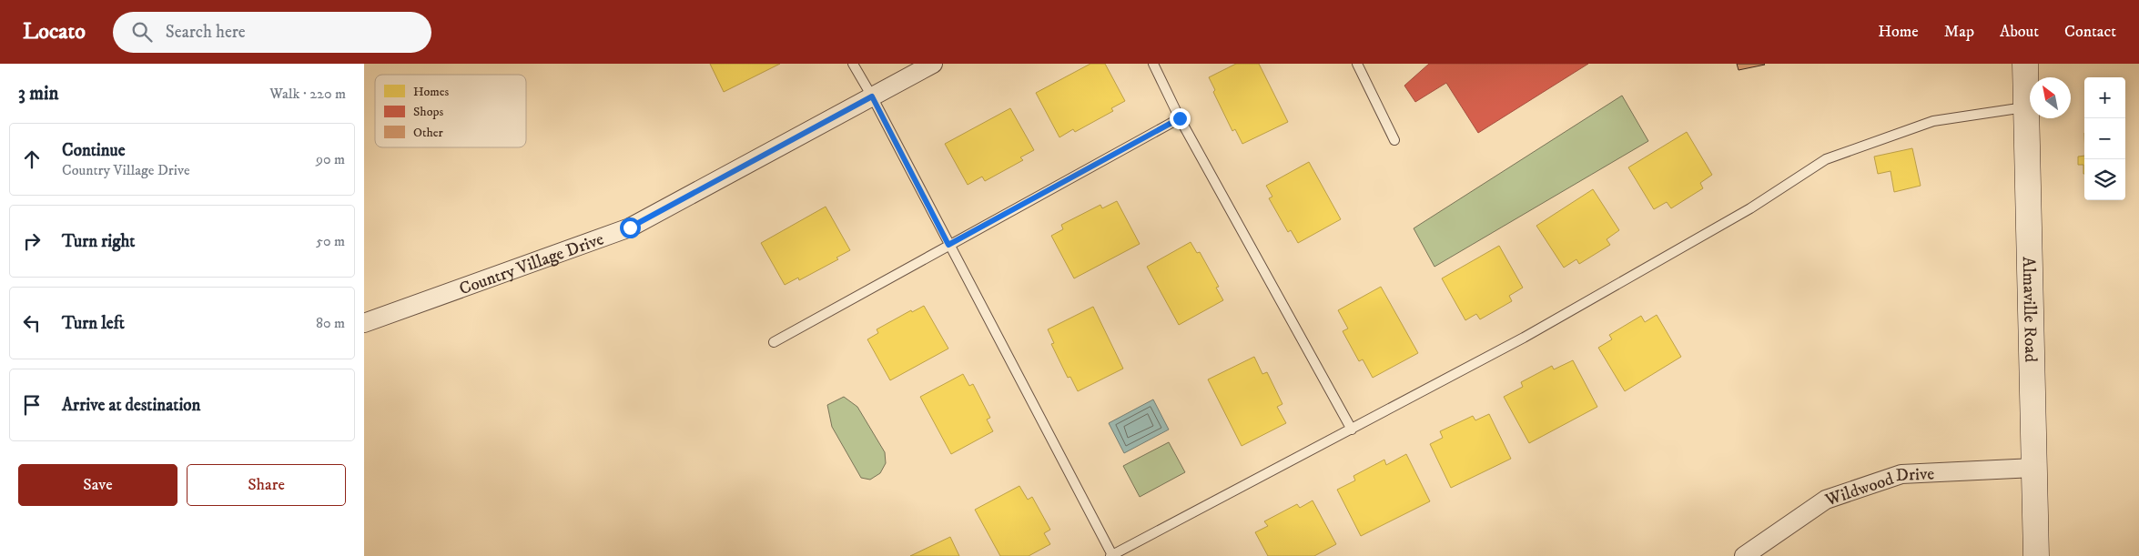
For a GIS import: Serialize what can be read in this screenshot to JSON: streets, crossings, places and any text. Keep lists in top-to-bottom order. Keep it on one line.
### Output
{"streets":{"street":["Country Village Drive","Almaville Road","Wildwood Drive"]},"crossings":[["Almaville Road","Wildwood Drive"]],"legend":["Homes","Shops","Other"],"north":"top left","page":{"header":"Locato","search":"Search here","nav":["Home","Map","About","Contact"],"heading":["3 min","Walk · 220 m"],"map_buttons":["+","−"],"list":[["Continue","Country Village Drive","90 m"],["Turn right","50 m"],["Turn left","80 m"],"Arrive at destination"],"buttons":["Save","Share"]}}
